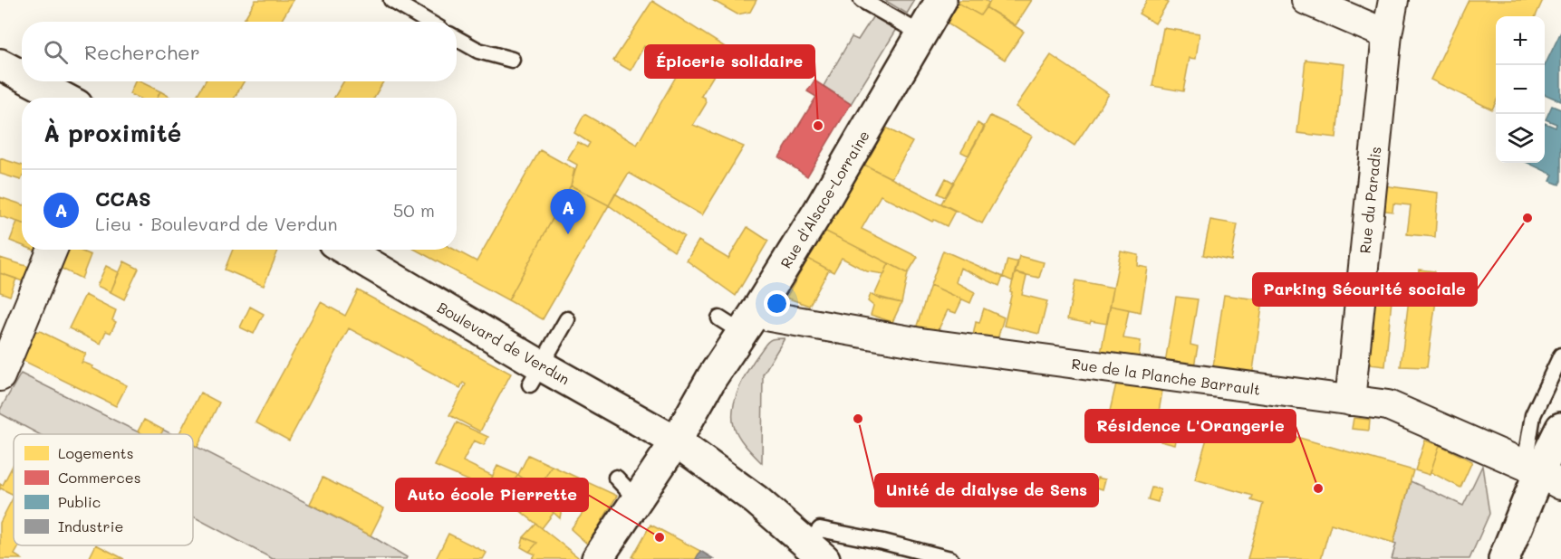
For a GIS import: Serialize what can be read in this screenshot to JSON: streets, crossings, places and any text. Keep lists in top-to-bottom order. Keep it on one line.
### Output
{"streets":{"main road":["Rue d'Alsace-Lorraine","Boulevard de Verdun"],"street":["Rue du Paradis","Rue de la Planche Barrault"]},"crossings":[["Rue d'Alsace-Lorraine","Boulevard de Verdun"],["Rue d'Alsace-Lorraine","Rue de la Planche Barrault"],["Rue du Paradis","Rue de la Planche Barrault"]],"places":["Épicerie solidaire","Parking Sécurité sociale","Unité de dialyse de Sens","Résidence L'Orangerie","Auto école Pierrette"],"legend":["Logements","Commerces","Public","Industrie"],"page":{"map_buttons":["+","−"],"search":"Rechercher","heading":"À proximité","list":[{"mark":"A","name":"CCAS","note":"Lieu · Boulevard de Verdun","value":"50 m"}],"pins":"A"}}
